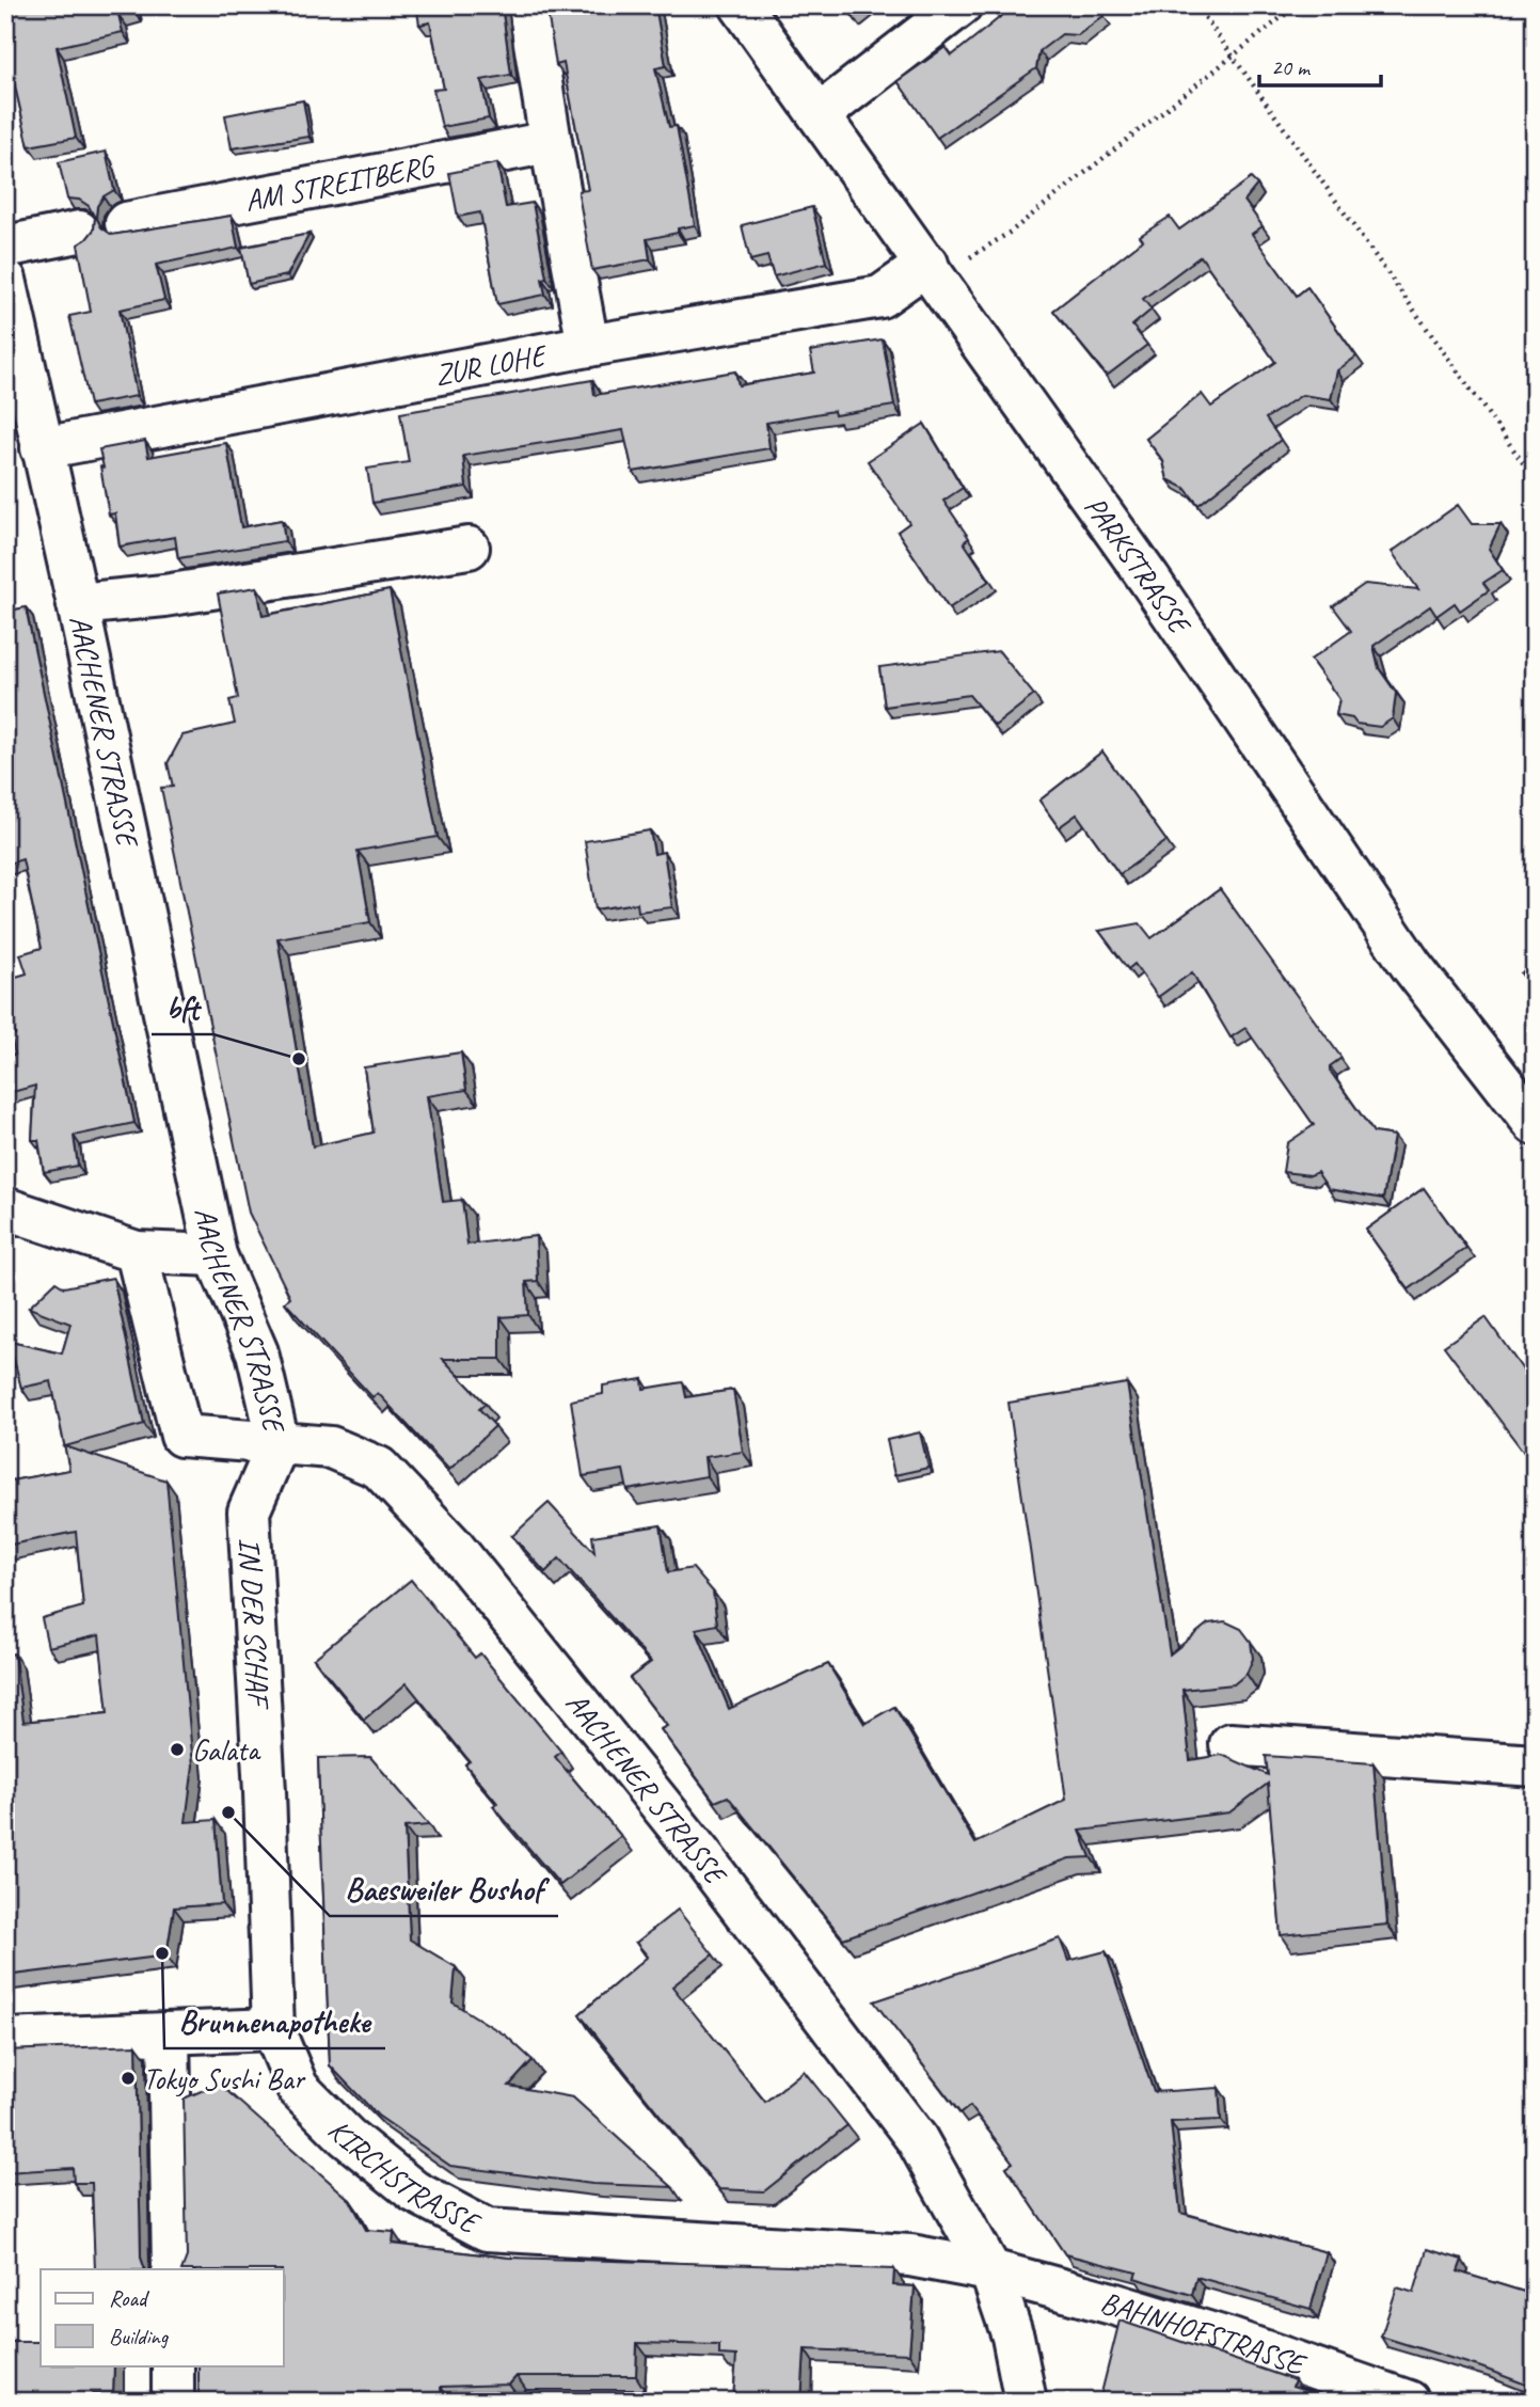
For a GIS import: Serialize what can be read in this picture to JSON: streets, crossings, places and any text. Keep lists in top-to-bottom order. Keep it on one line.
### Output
{"streets":{"street":["AM STREITBERG","ZUR LOHE","PARKSTRASSE","AACHENER STRASSE","IN DER SCHAF","KIRCHSTRASSE","BAHNHOFSTRASSE"]},"crossings":[["ZUR LOHE","PARKSTRASSE"],["ZUR LOHE","AACHENER STRASSE"],["AACHENER STRASSE","IN DER SCHAF"],["AACHENER STRASSE","KIRCHSTRASSE"],["AACHENER STRASSE","BAHNHOFSTRASSE"],["IN DER SCHAF","KIRCHSTRASSE"],["KIRCHSTRASSE","BAHNHOFSTRASSE"]],"places":["bft","Galata","Baesweiler Bushof","Brunnenapotheke","Tokyo Sushi Bar"],"legend":["Road","Building"],"scale_bar":"20 m"}
